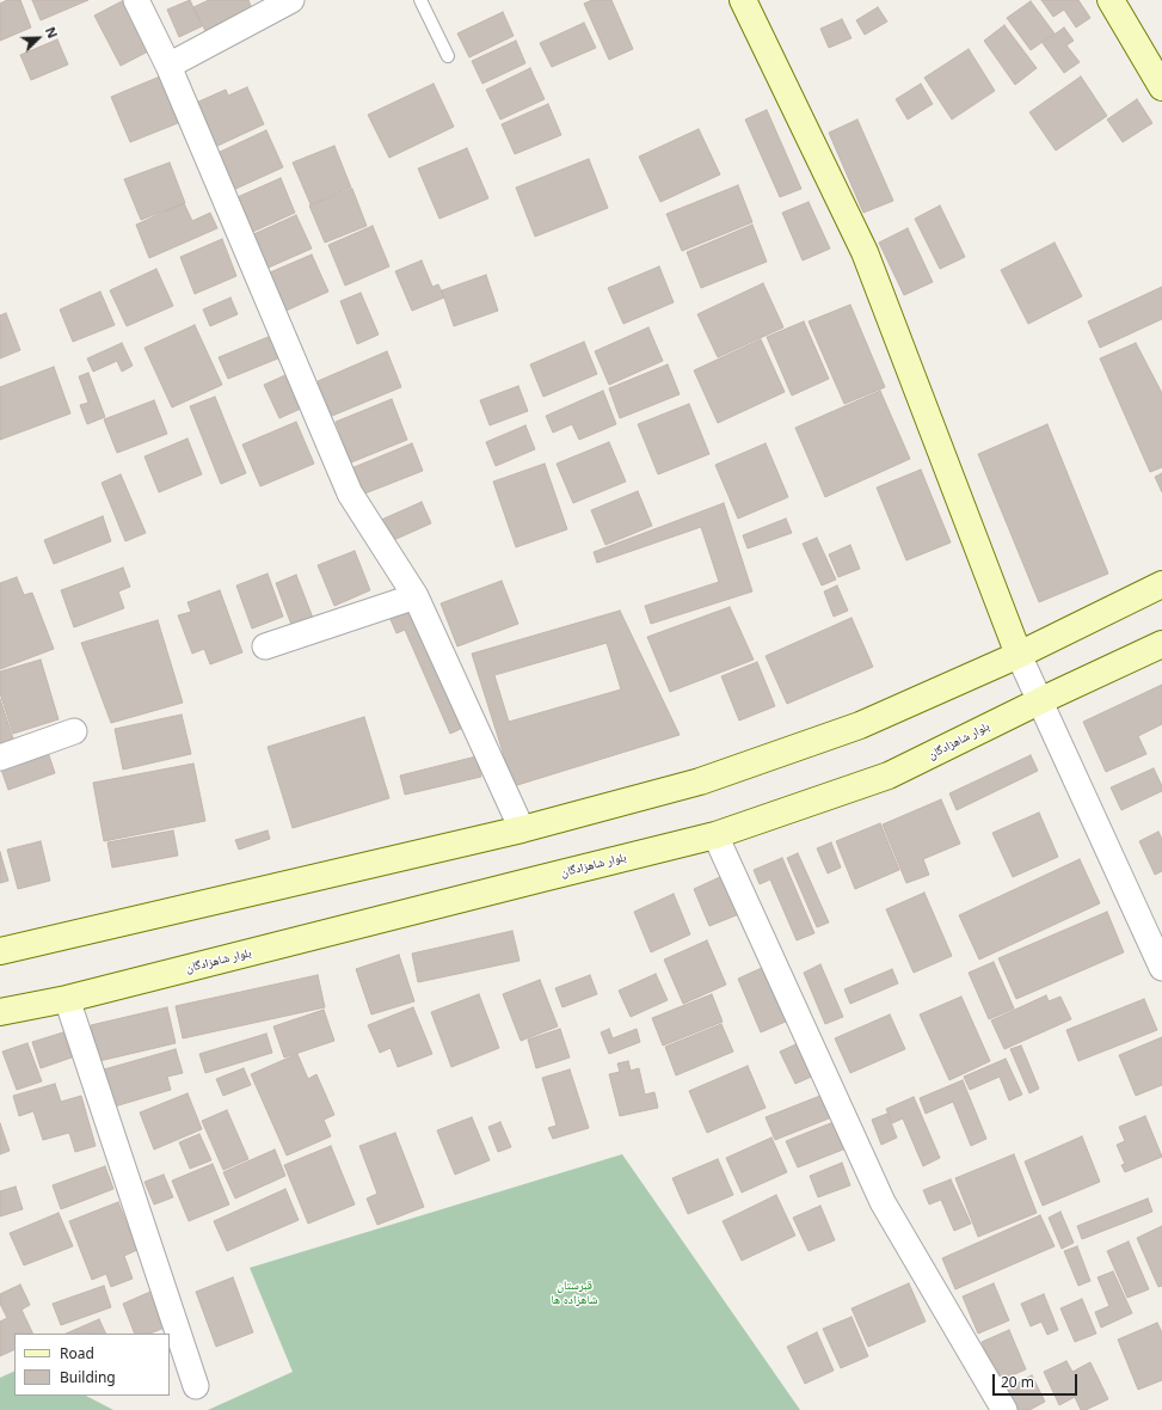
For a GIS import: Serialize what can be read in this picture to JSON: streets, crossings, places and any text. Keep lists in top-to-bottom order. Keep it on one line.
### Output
{"streets":{"main road":["بلوار شاهزادگان"]},"parks":["قبرستان شاهزاده ها"],"legend":["Road","Building"],"scale_bar":"20 m","north":"top right"}
